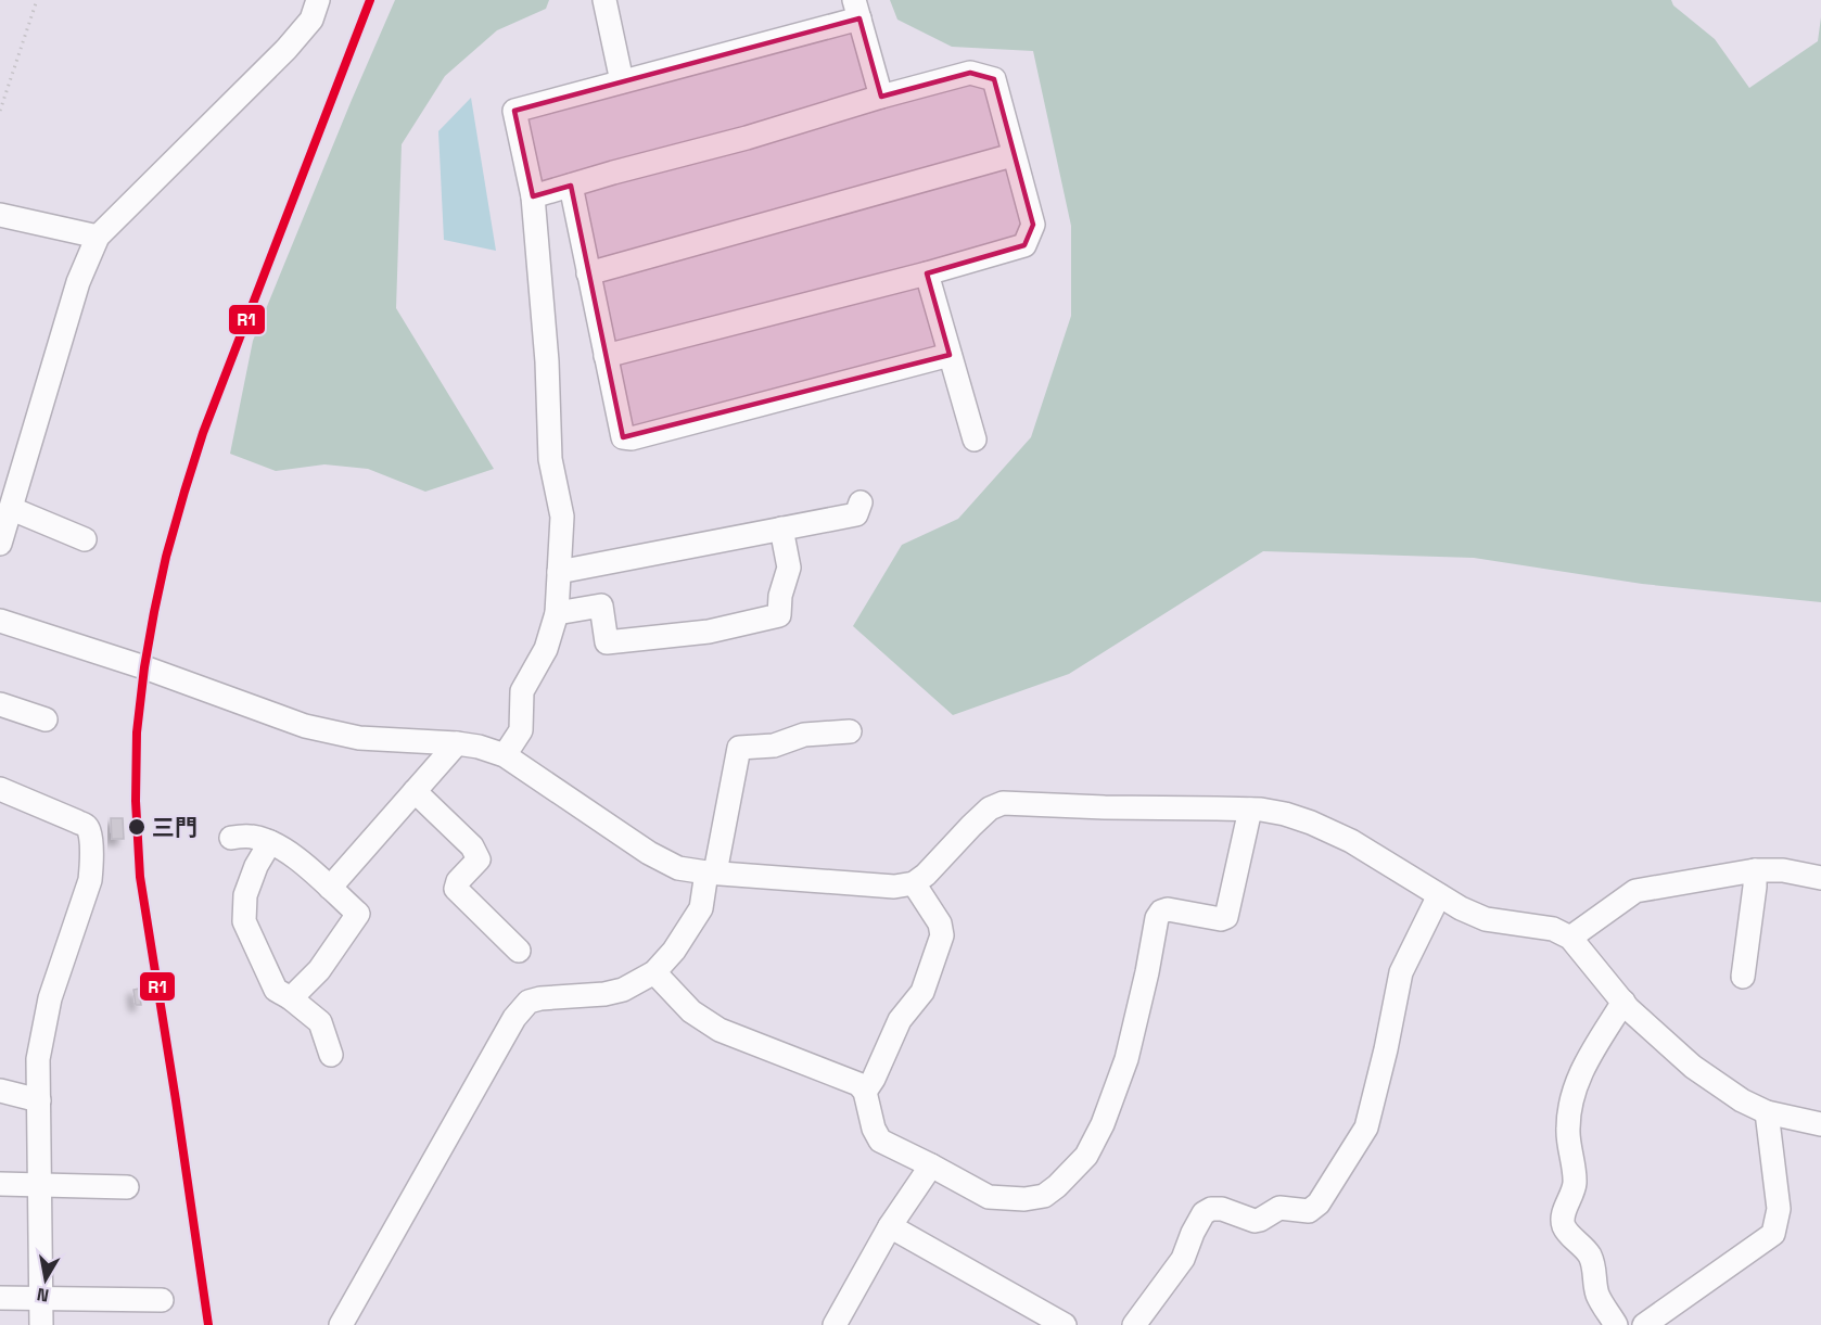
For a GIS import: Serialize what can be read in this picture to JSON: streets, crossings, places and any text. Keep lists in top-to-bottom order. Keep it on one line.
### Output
{"places":["三門"],"lines":["transit line R1"],"north":"bottom"}
